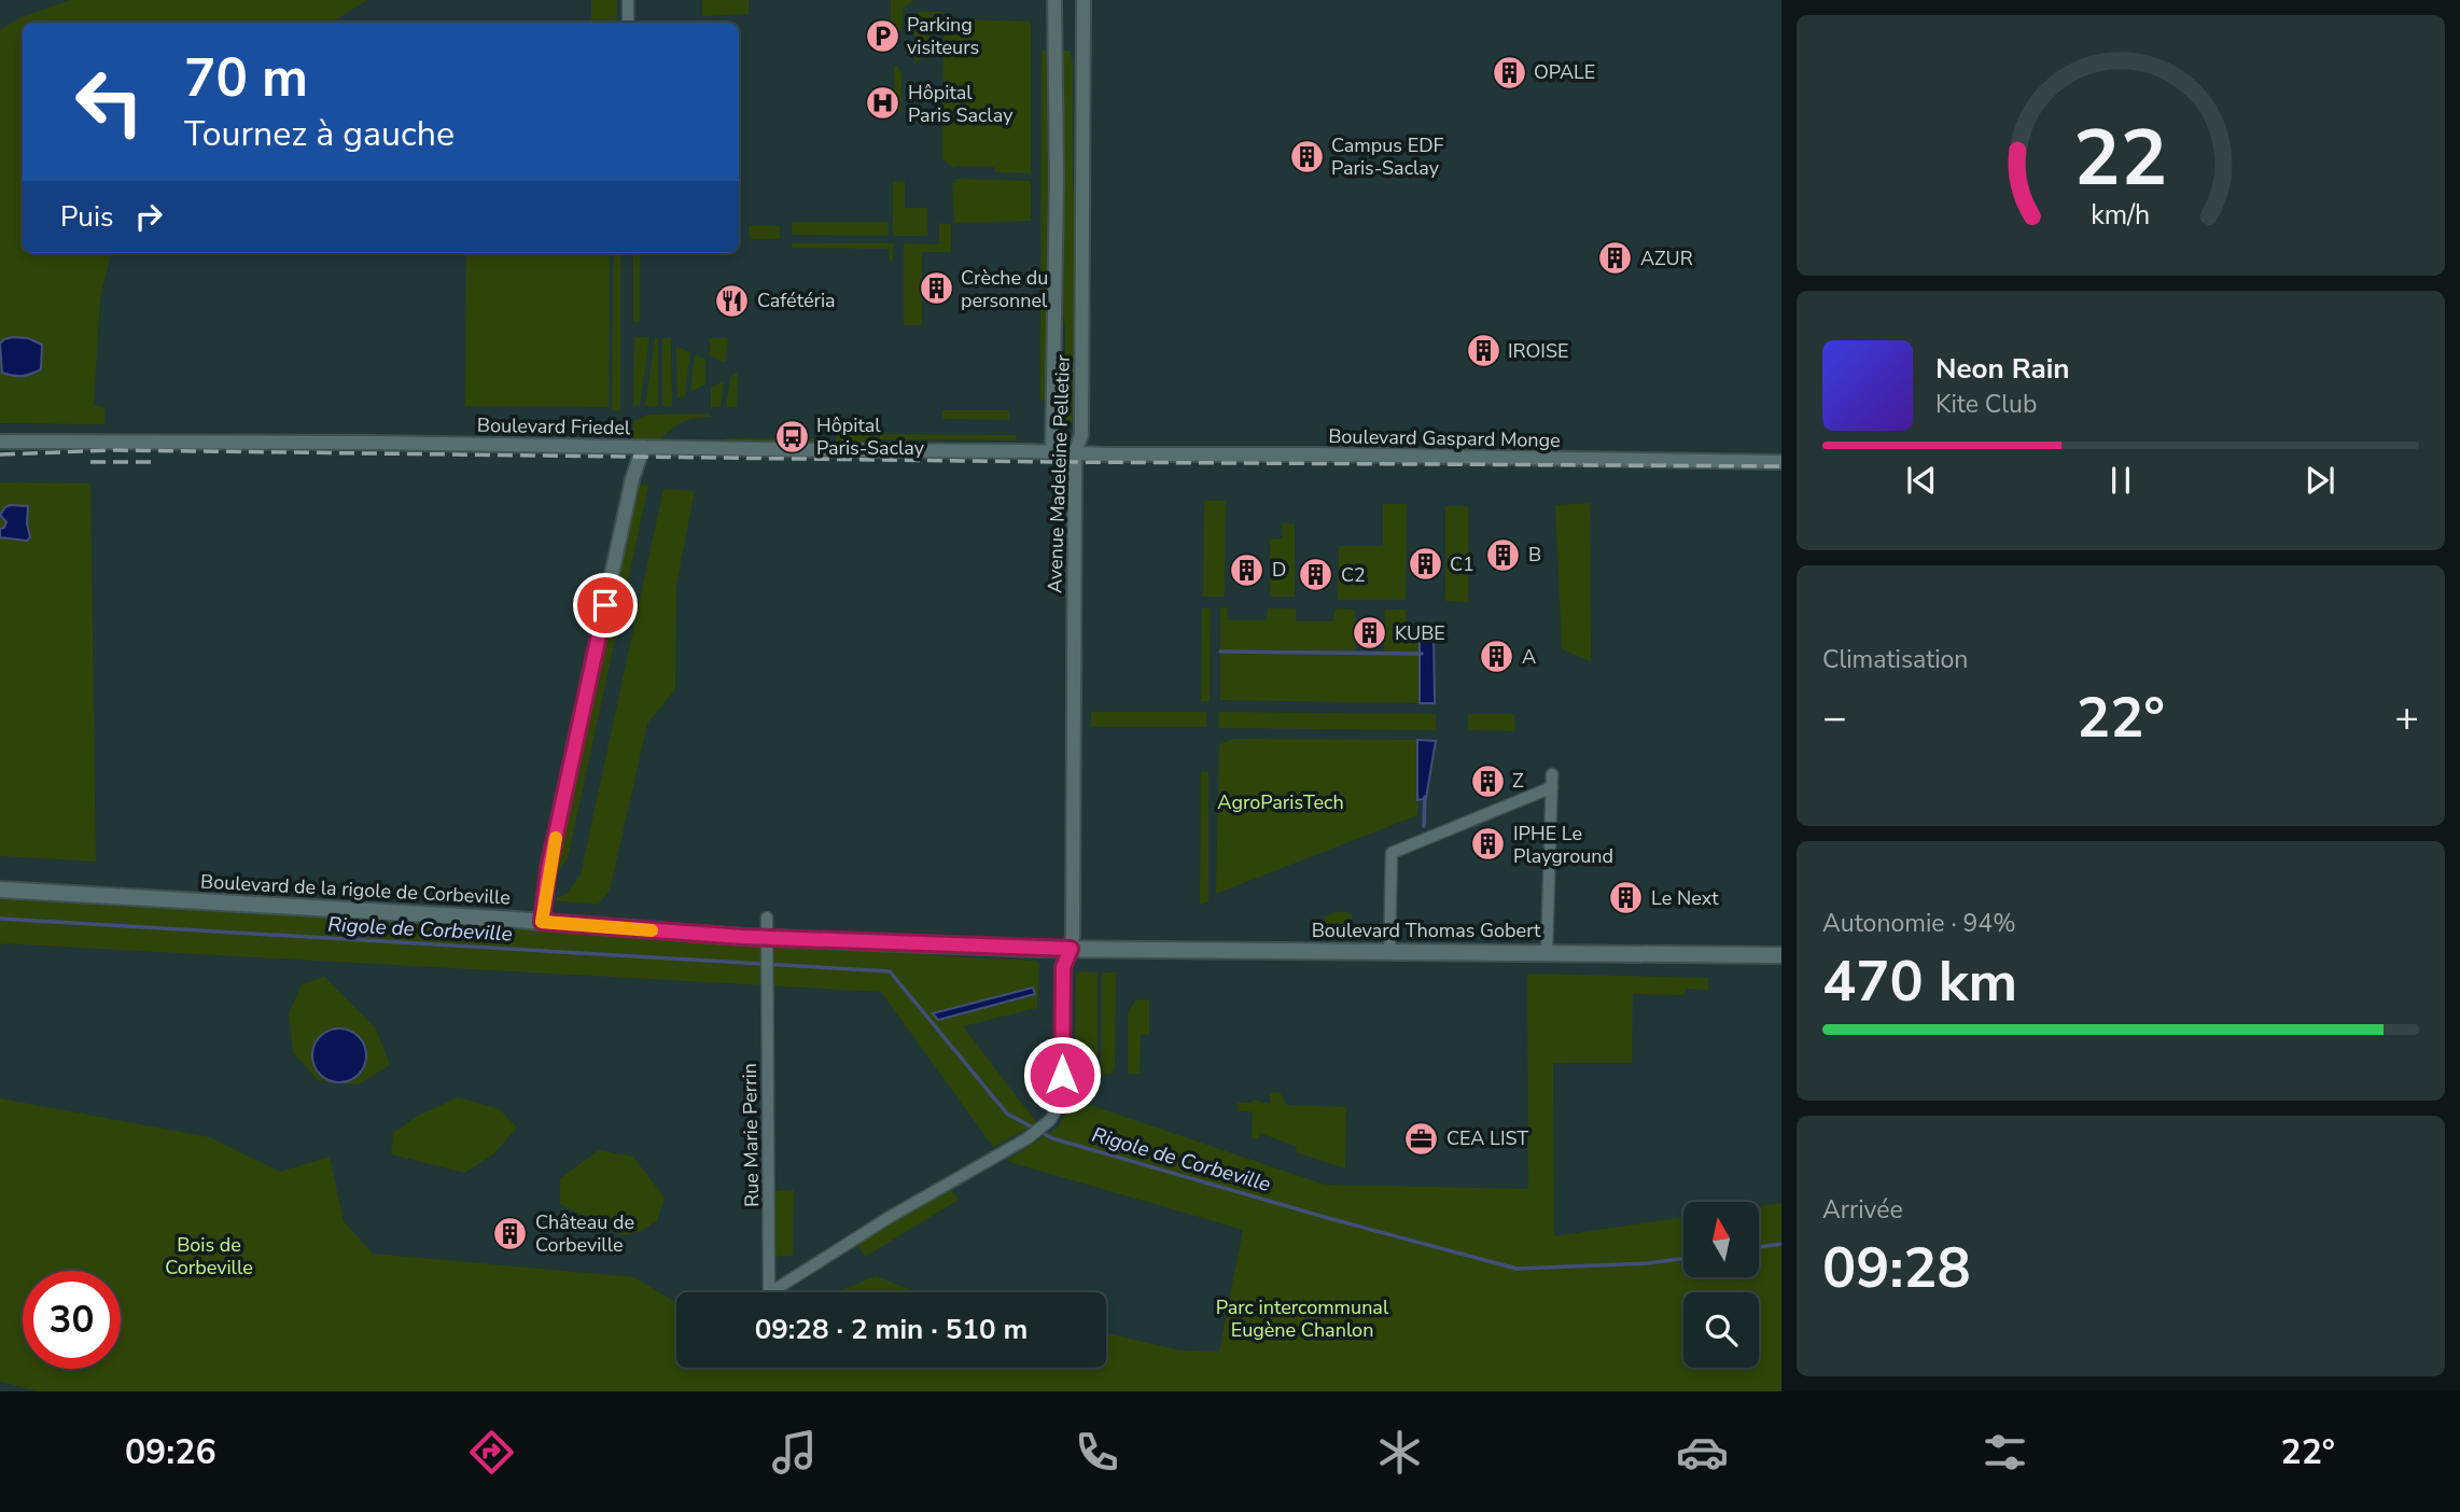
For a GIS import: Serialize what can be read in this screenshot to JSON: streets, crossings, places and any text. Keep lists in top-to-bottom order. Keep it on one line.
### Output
{"streets":{"main road":["Boulevard de la rigole de Corbeville","Boulevard Thomas Gobert"],"street":["Boulevard Friedel","Boulevard Gaspard Monge","Avenue Madeleine Pelletier","Rue Marie Perrin"]},"crossings":[["Boulevard Friedel","Boulevard Gaspard Monge"],["Boulevard Friedel","Avenue Madeleine Pelletier"],["Avenue Madeleine Pelletier","Boulevard de la rigole de Corbeville"],["Avenue Madeleine Pelletier","Boulevard Thomas Gobert"],["Avenue Madeleine Pelletier","Rue Marie Perrin"],["Boulevard de la rigole de Corbeville","Boulevard Thomas Gobert"],["Boulevard de la rigole de Corbeville","Rue Marie Perrin"],["Boulevard Thomas Gobert","Rue Marie Perrin"]],"water":["Rigole de Corbeville"],"parks":["AgroParisTech","Bois de Corbeville","Parc intercommunal Eugène Chanlon"],"places":{"parking":["Parking visiteurs"],"building":["OPALE","Campus EDF Paris-Saclay","AZUR","Crèche du personnel","IROISE","B","C1","D","C2","KUBE","A","Z","IPHE Le Playground","Le Next","Château de Corbeville"],"hospital":["Hôpital Paris Saclay"],"restaurant":["Cafétéria"],"bus stop":["Hôpital Paris-Saclay"],"office":["CEA LIST"]},"north":"top","page":{"turn":["70 m","Tournez à gauche"],"then":"Puis","song":["Neon Rain","Kite Club"],"tile":["Climatisation",["Autonomie · 94%","470 km"],["Arrivée","09:28"]],"heat":["−","22°","+"],"limit":"30","trip":"09:28 · 2 min · 510 m","tabs":["09:26","22°"],"gauge":["22","km/h"]}}
